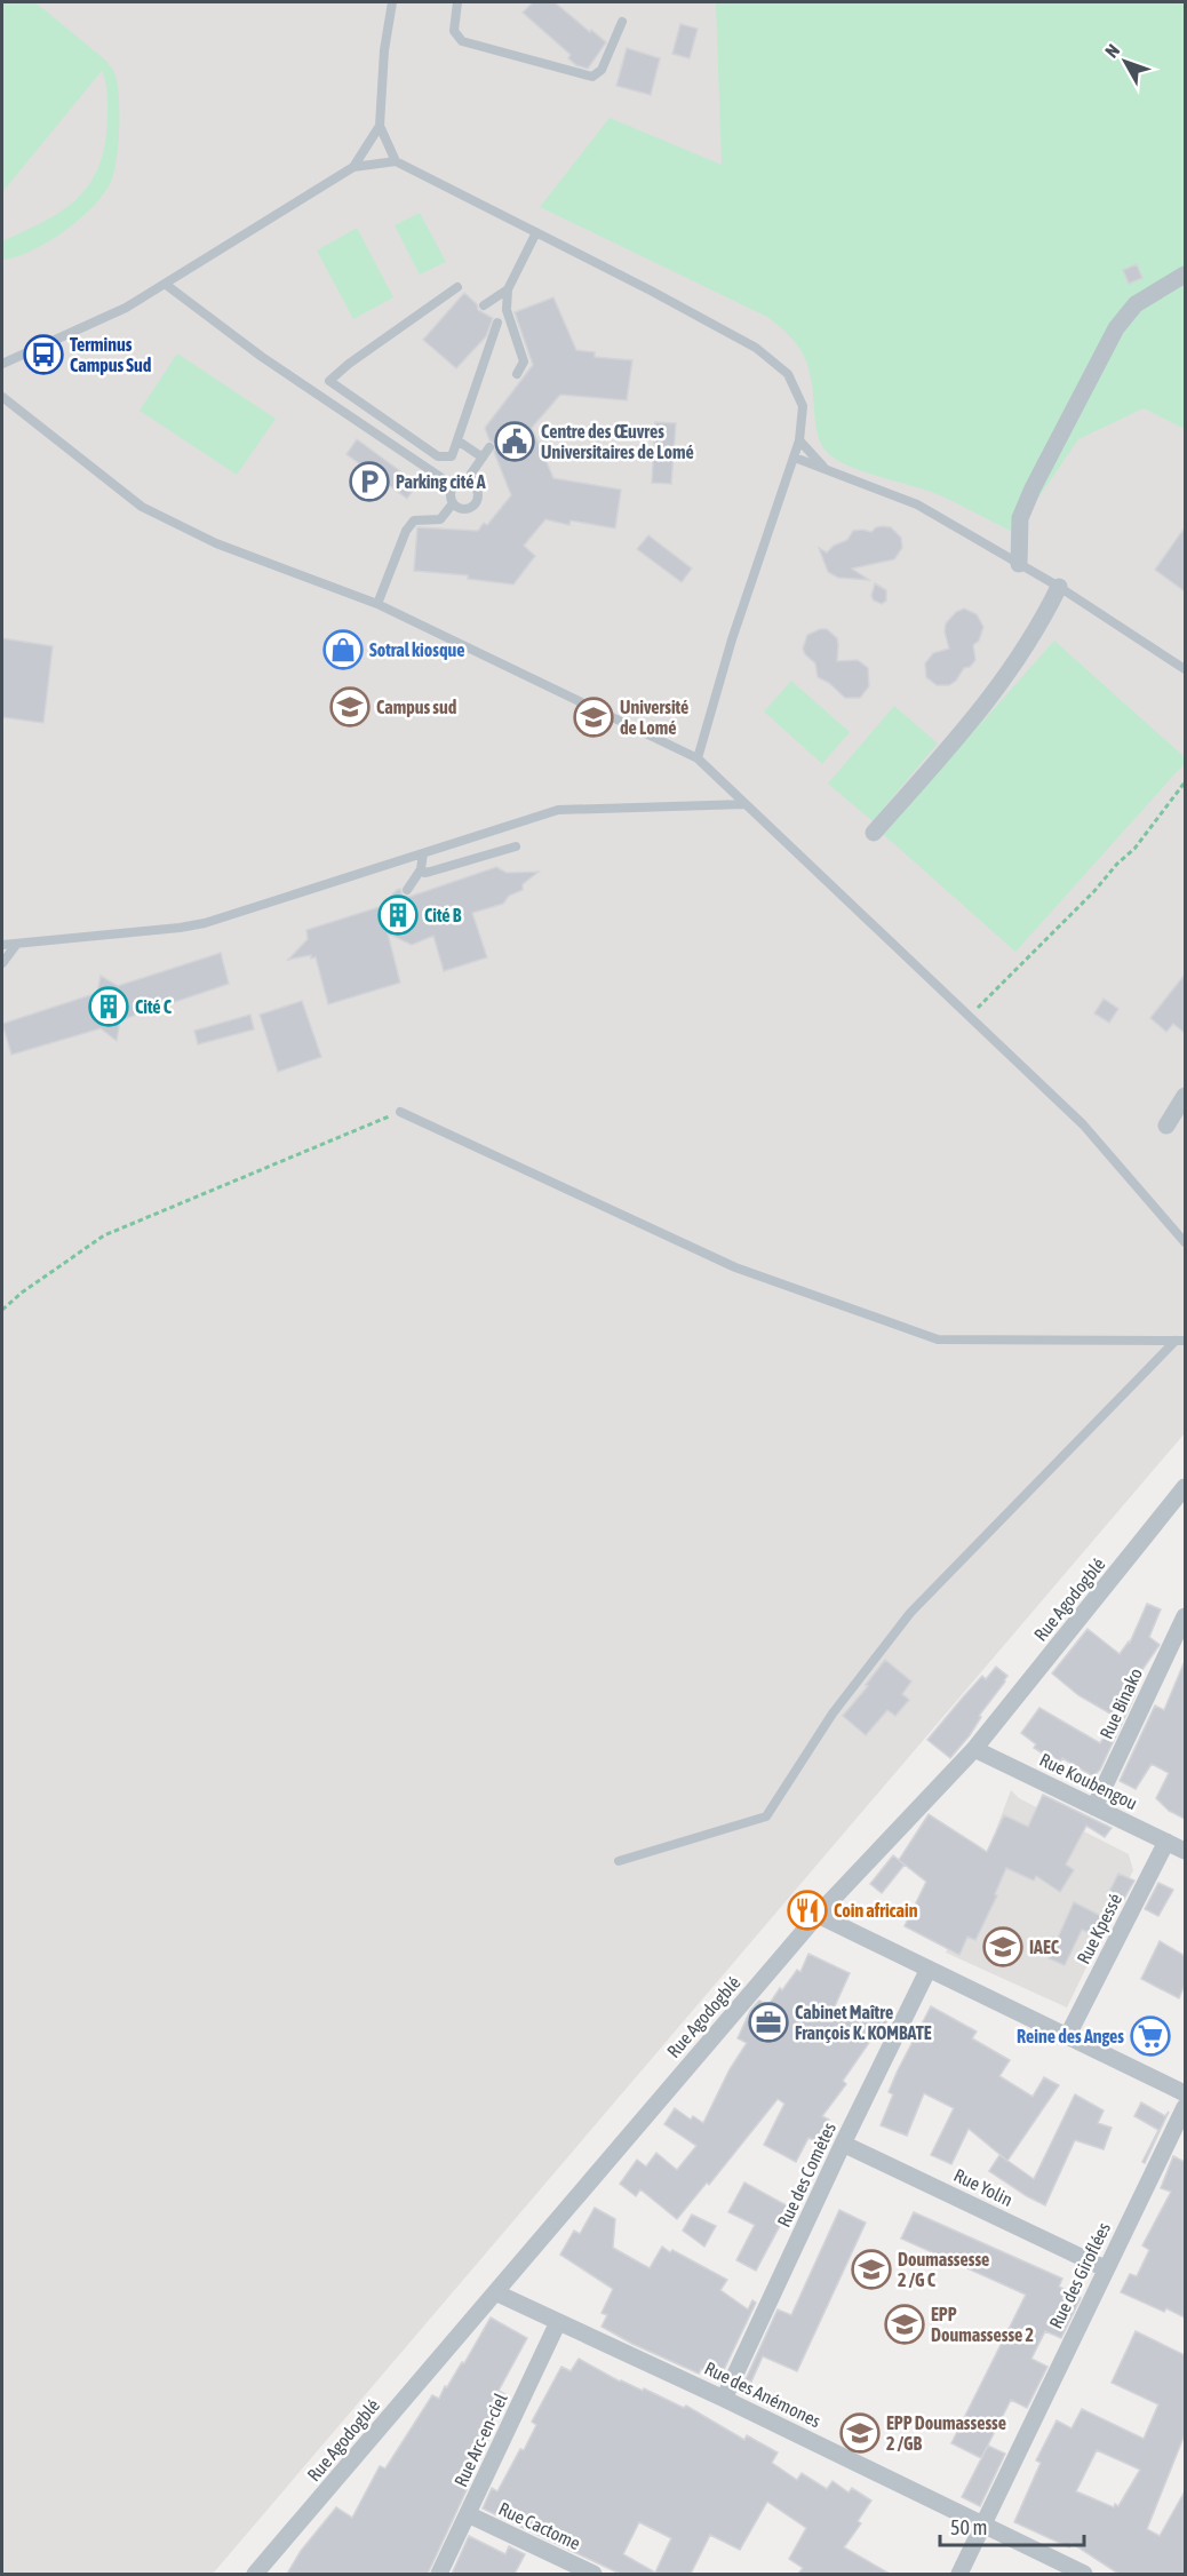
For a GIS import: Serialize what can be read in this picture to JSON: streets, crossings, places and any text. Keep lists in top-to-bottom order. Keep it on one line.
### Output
{"streets":{"street":["Rue Agodogblé","Rue Binako","Rue Koubengou","Rue Kpessé","Rue des Comètes","Rue Yolin","Rue des Giroflées","Rue des Anémones","Rue Arc-en-ciel","Rue Cactome"]},"crossings":[["Rue Agodogblé","Rue Koubengou"],["Rue Agodogblé","Rue des Anémones"],["Rue Binako","Rue Koubengou"],["Rue Koubengou","Rue Kpessé"],["Rue des Comètes","Rue Yolin"],["Rue des Comètes","Rue des Anémones"],["Rue Yolin","Rue des Giroflées"],["Rue des Giroflées","Rue des Anémones"],["Rue des Anémones","Rue Arc-en-ciel"],["Rue Arc-en-ciel","Rue Cactome"]],"places":{"bus stop":["Terminus Campus Sud"],"public building":["Centre des Œuvres Universitaires de Lomé"],"parking":["Parking cité A"],"shop":["Sotral kiosque"],"school or university":["Campus sud","Université de Lomé","IAEC","Doumassesse 2 /G C","EPP Doumassesse 2","EPP Doumassesse 2 /GB"],"building":["Cité B","Cité C"],"restaurant":["Coin africain"],"office":["Cabinet Maître François K. KOMBATE"],"supermarket":["Reine des Anges"]},"scale_bar":"50 m","north":"top left"}
